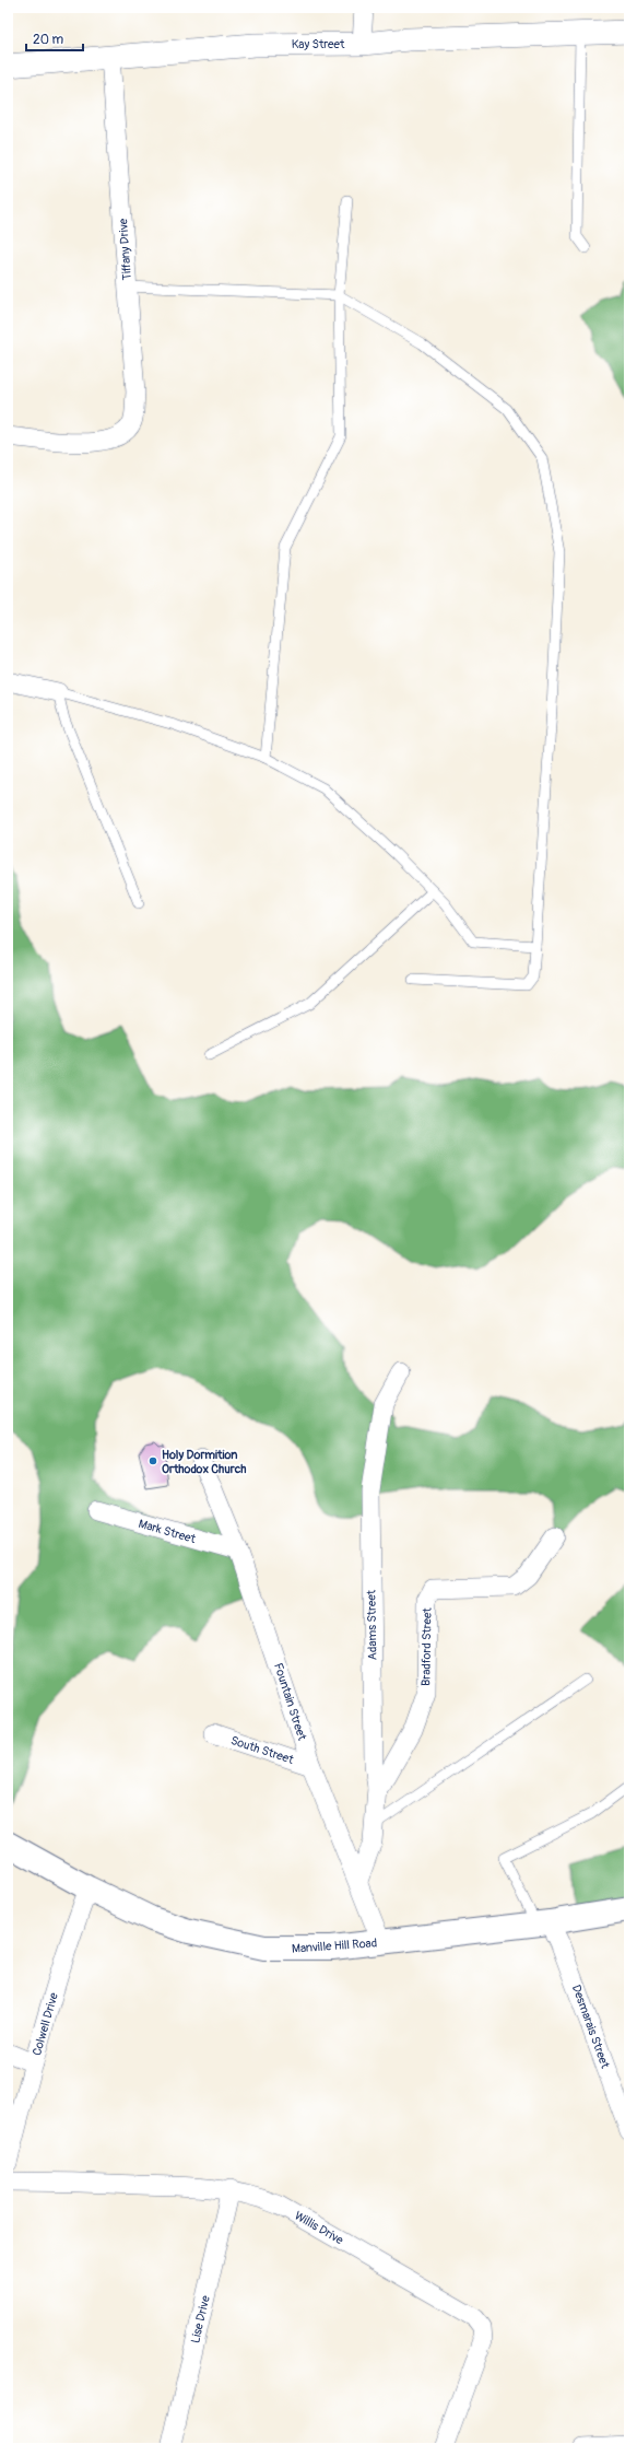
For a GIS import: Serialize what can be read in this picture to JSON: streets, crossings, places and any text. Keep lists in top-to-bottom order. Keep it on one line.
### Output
{"streets":{"main road":["Manville Hill Road"],"street":["Kay Street","Tiffany Drive","Mark Street","Adams Street","Bradford Street","Fountain Street","South Street","Colwell Drive","Desmarais Street","Willis Drive","Lise Drive"]},"crossings":[["Kay Street","Tiffany Drive"],["Mark Street","Fountain Street"],["Adams Street","Bradford Street"],["Adams Street","Fountain Street"],["Fountain Street","South Street"],["Fountain Street","Manville Hill Road"],["Manville Hill Road","Colwell Drive"],["Manville Hill Road","Desmarais Street"],["Willis Drive","Lise Drive"]],"places":["Holy Dormition Orthodox Church"],"scale_bar":"20 m"}
